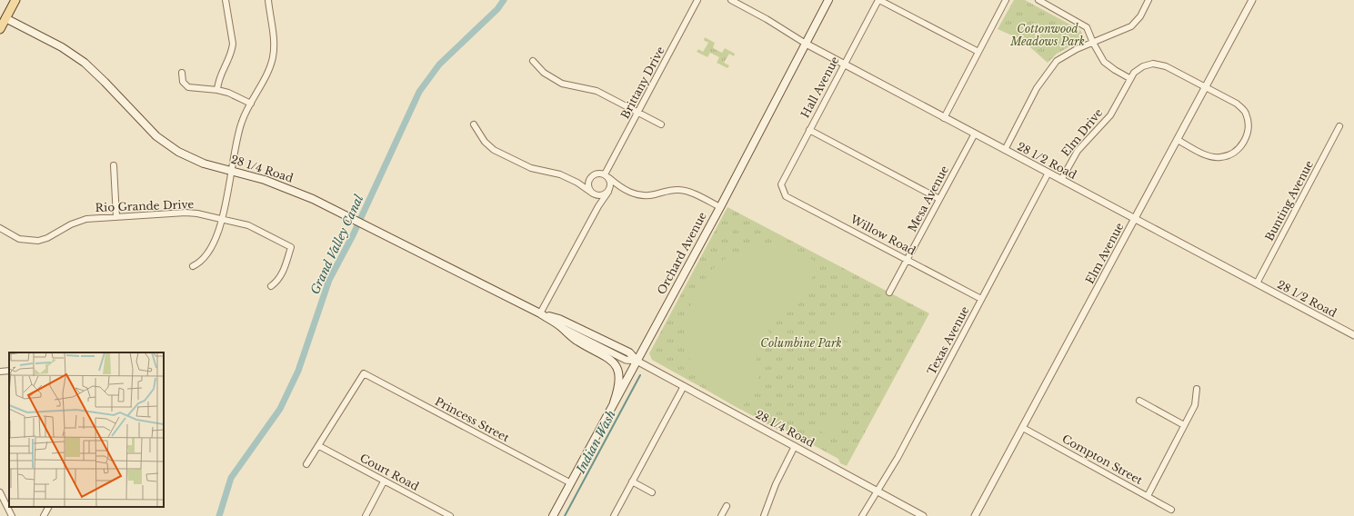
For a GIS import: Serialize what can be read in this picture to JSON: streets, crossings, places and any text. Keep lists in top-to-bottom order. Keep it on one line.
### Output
{"streets":{"main road":["28 1/4 Road","Orchard Avenue"],"street":["Brittany Drive","Hall Avenue","Elm Drive","28 1/2 Road","Mesa Avenue","Bunting Avenue","Rio Grande Drive","Willow Road","Elm Avenue","Texas Avenue","Princess Street","Compton Street","Court Road"]},"crossings":[["Hall Avenue","28 1/2 Road"],["Hall Avenue","Willow Road"],["Elm Drive","28 1/2 Road"],["Elm Drive","Elm Avenue"],["28 1/2 Road","Mesa Avenue"],["28 1/2 Road","Bunting Avenue"],["28 1/2 Road","Orchard Avenue"],["28 1/2 Road","Elm Avenue"],["28 1/2 Road","Texas Avenue"],["28 1/4 Road","Orchard Avenue"],["28 1/4 Road","Texas Avenue"],["Mesa Avenue","Willow Road"],["Willow Road","Texas Avenue"],["Orchard Avenue","Princess Street"],["Elm Avenue","Compton Street"],["Princess Street","Court Road"]],"water":["Grand Valley Canal","Indian Wash"],"parks":["Cottonwood Meadows Park","Columbine Park"]}
